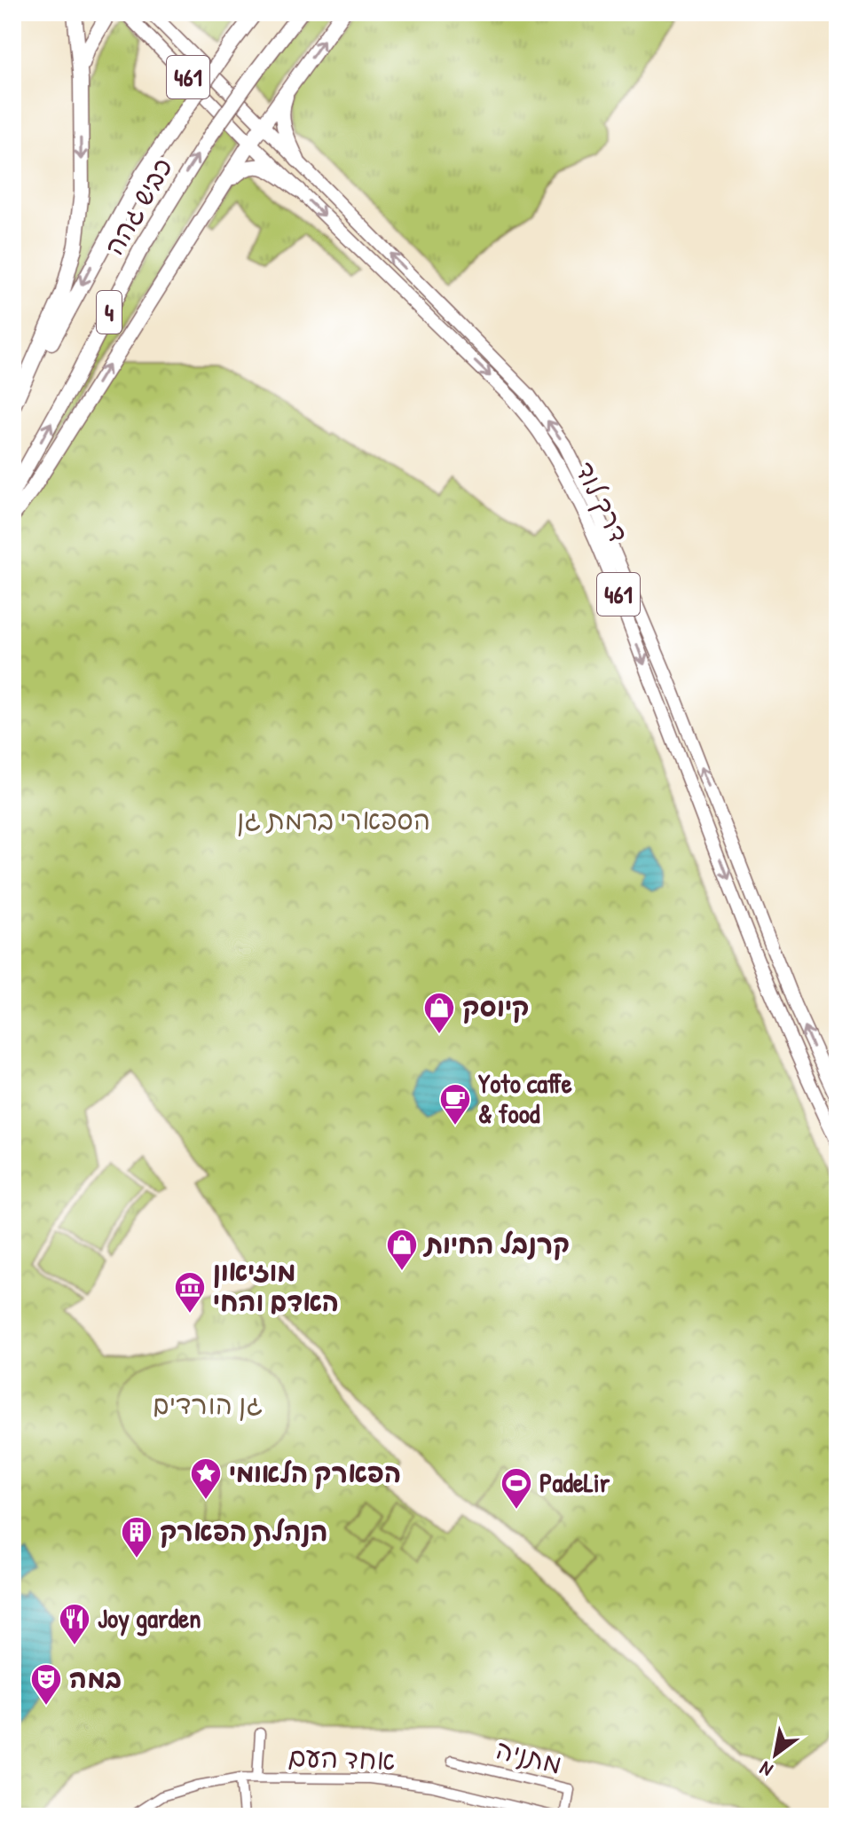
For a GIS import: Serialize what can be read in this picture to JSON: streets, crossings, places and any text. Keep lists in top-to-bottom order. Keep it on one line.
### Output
{"streets":{"highway":["כביש גהה","4"],"main road":["461","דרך לוד"],"street":["מתניה","אחד העם"]},"parks":["הספארי ברמת גן","גן הורדים"],"places":{"shop":["קיוסק","קרנבל החיות"],"cafe":["Yoto caffe & food"],"museum":["מוזיאון האדם והחי"],"place":["הפארק הלאומי"],"sports":["PadeLir"],"building":["הנהלת הפארק"],"restaurant":["Joy garden"],"theatre":["במה"]},"north":"bottom left"}
